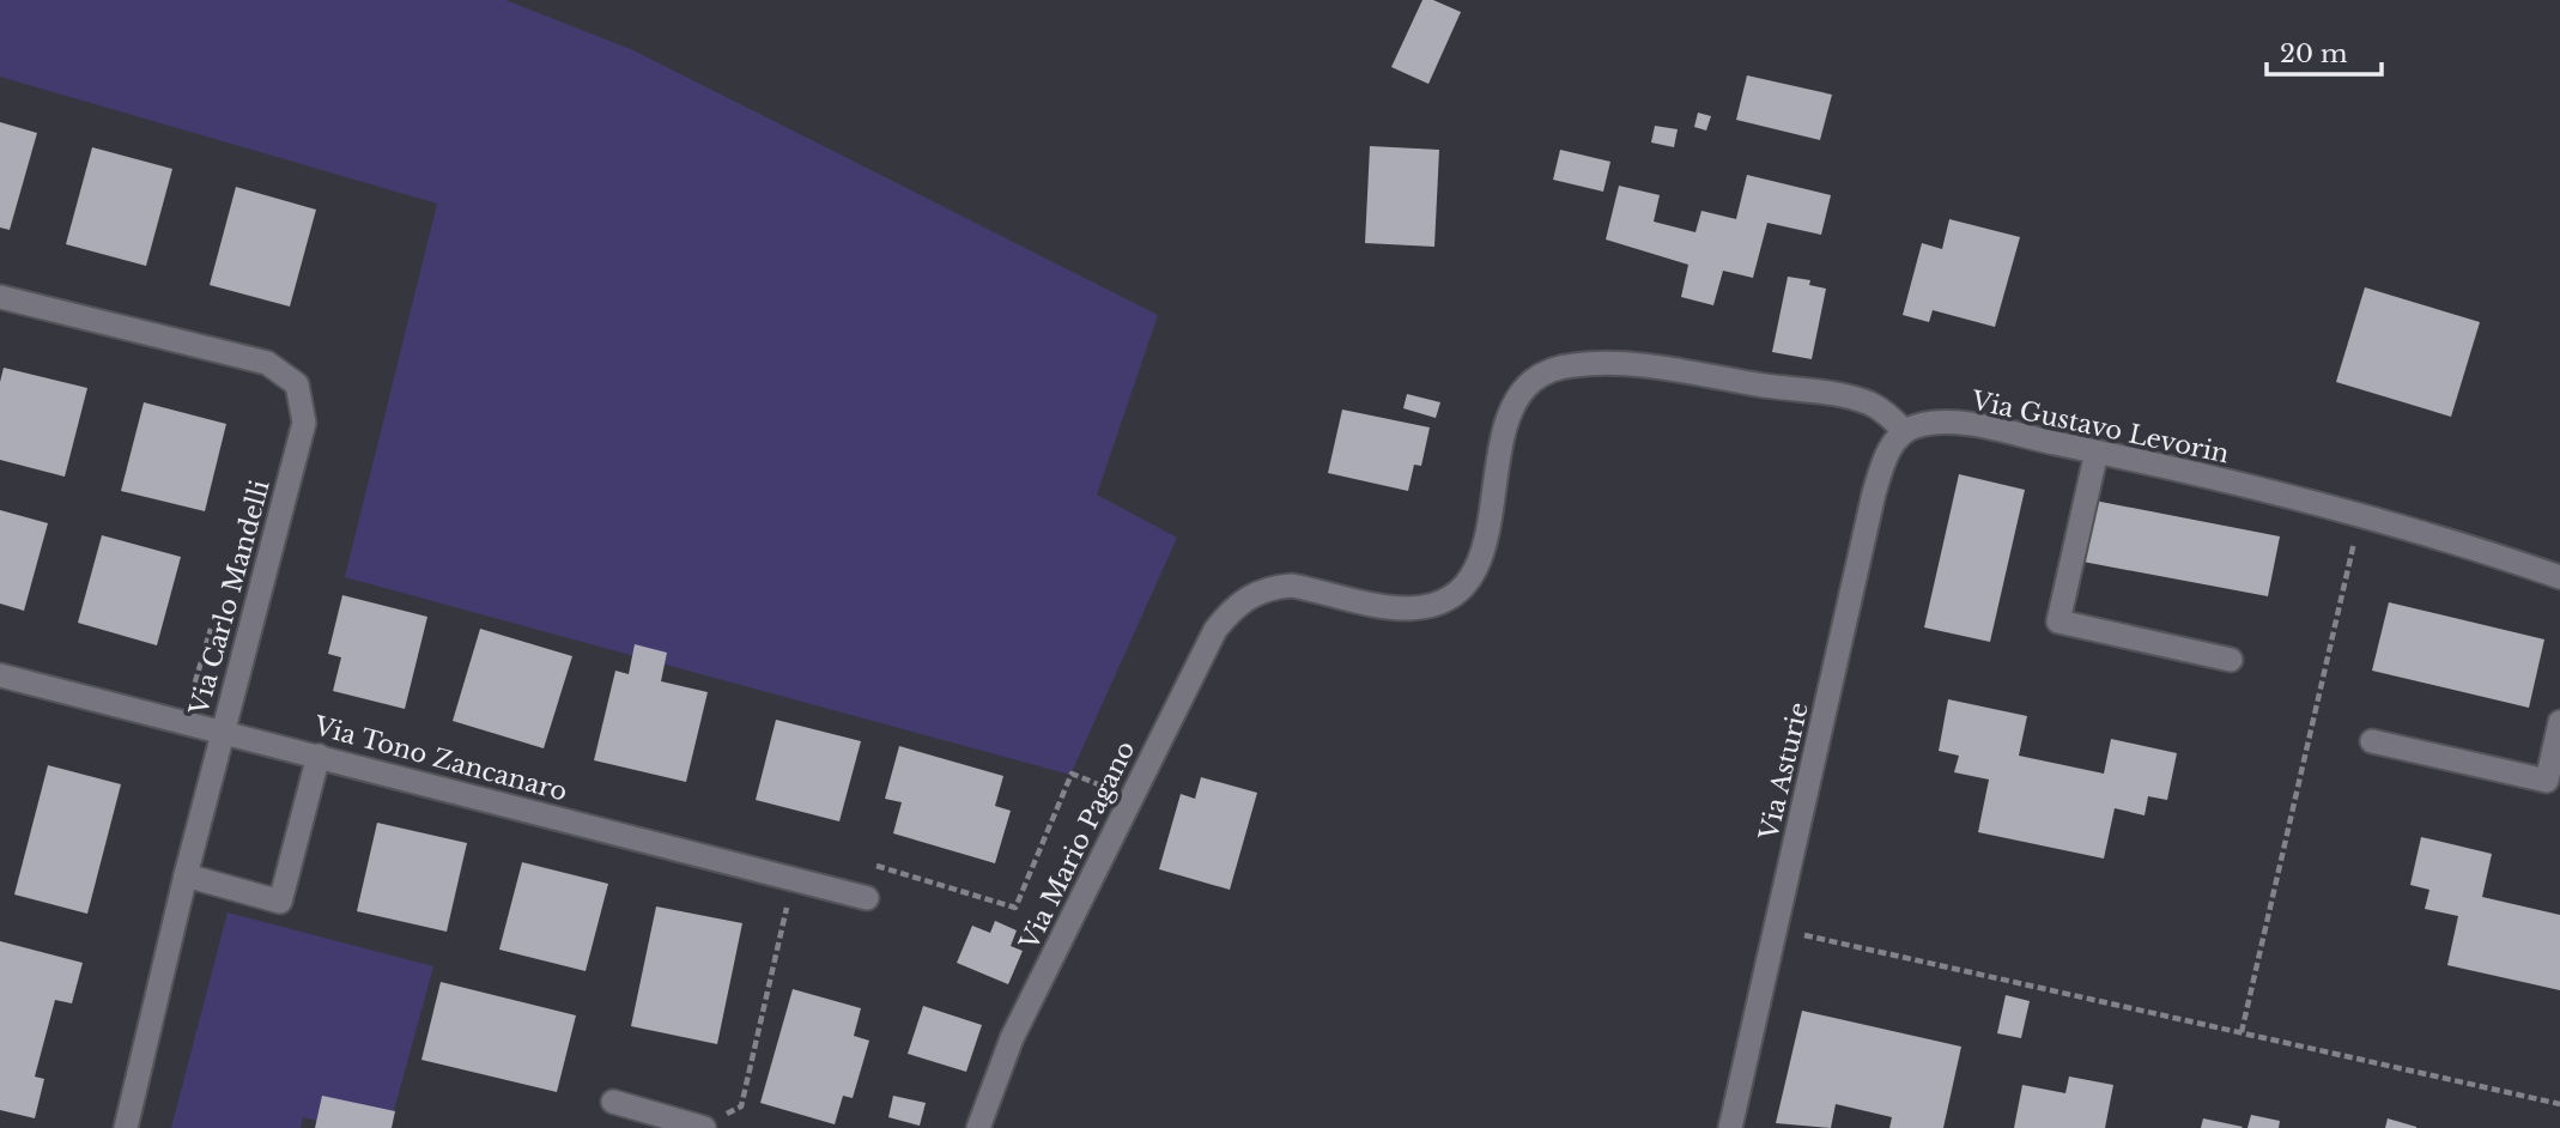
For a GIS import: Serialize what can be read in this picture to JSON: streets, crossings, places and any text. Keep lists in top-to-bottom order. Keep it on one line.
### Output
{"streets":{"street":["Via Gustavo Levorin","Via Carlo Mandelli","Via Tono Zancanaro","Via Asturie","Via Mario Pagano"]},"crossings":[["Via Gustavo Levorin","Via Asturie"],["Via Gustavo Levorin","Via Mario Pagano"],["Via Carlo Mandelli","Via Tono Zancanaro"],["Via Asturie","Via Mario Pagano"]],"scale_bar":"20 m"}
